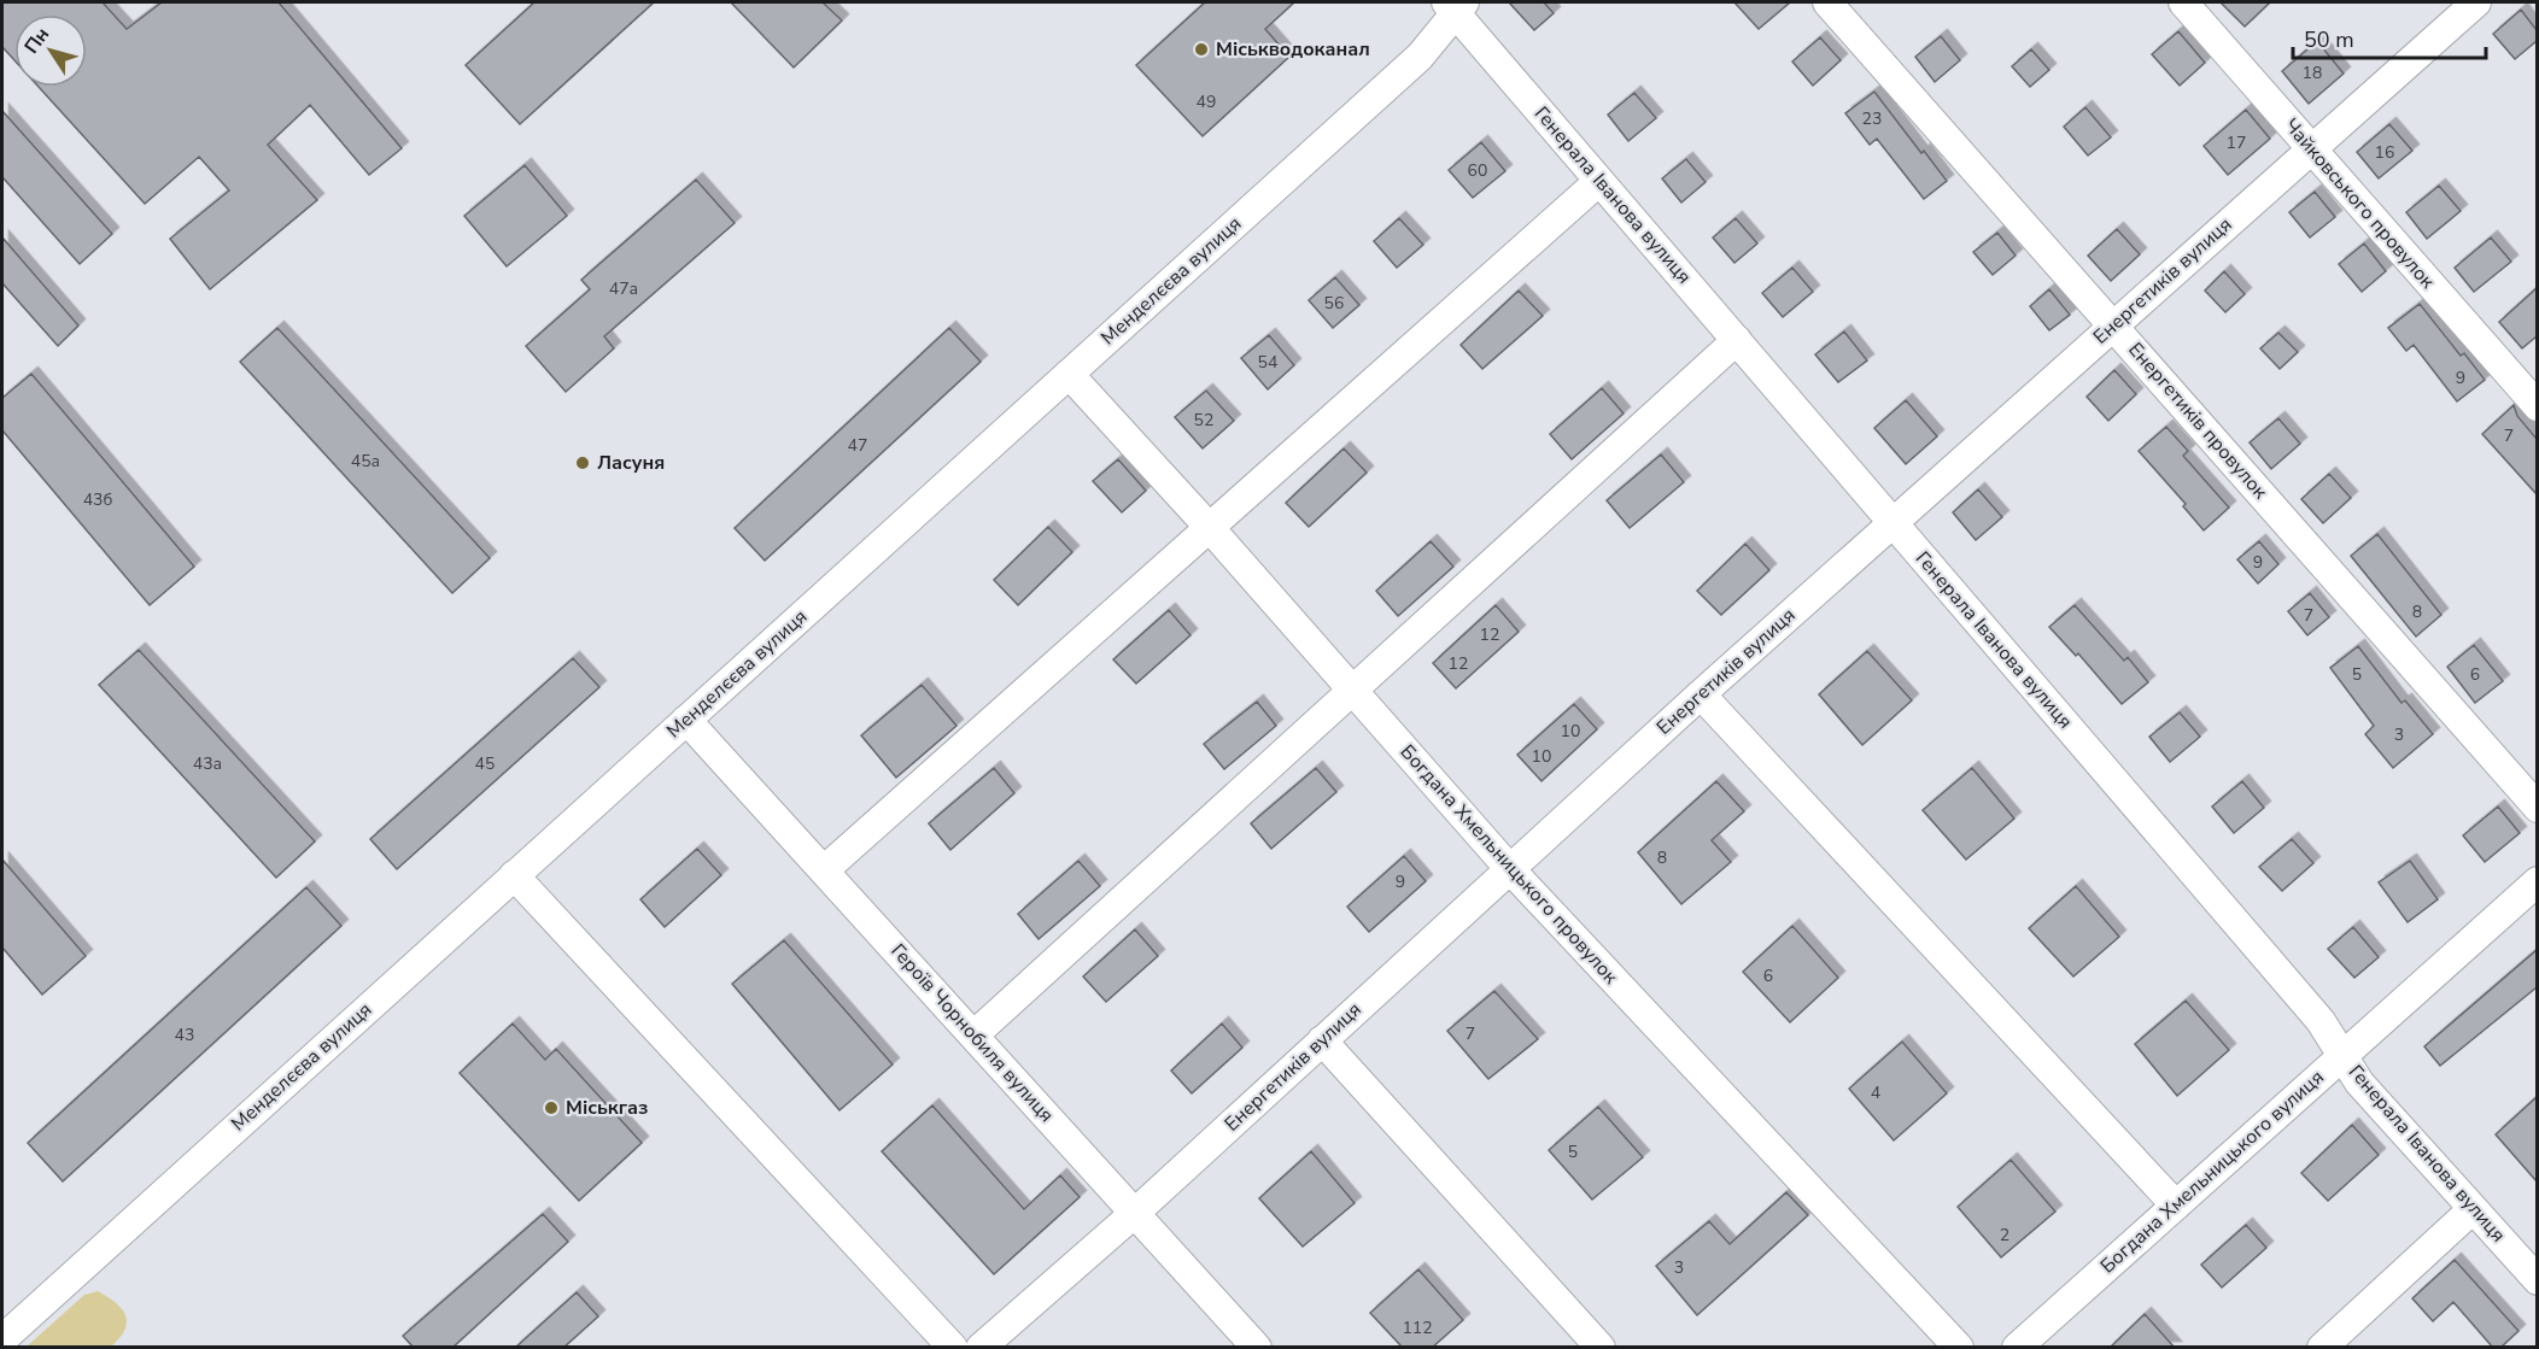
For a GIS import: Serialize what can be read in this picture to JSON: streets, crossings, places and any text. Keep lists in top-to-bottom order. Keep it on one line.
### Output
{"streets":{"street":["Генерала Іванова вулиця","Чайковського провулок","Менделєєва вулиця","Енергетиків вулиця","Енергетиків провулок","Богдана Хмельницького провулок","Героїв Чорнобиля вулиця","Богдана Хмельницького вулиця"]},"crossings":[["Генерала Іванова вулиця","Менделєєва вулиця"],["Генерала Іванова вулиця","Енергетиків вулиця"],["Генерала Іванова вулиця","Богдана Хмельницького вулиця"],["Чайковського провулок","Енергетиків вулиця"],["Менделєєва вулиця","Богдана Хмельницького провулок"],["Менделєєва вулиця","Героїв Чорнобиля вулиця"],["Енергетиків вулиця","Енергетиків провулок"],["Енергетиків вулиця","Богдана Хмельницького провулок"],["Енергетиків вулиця","Героїв Чорнобиля вулиця"]],"places":["Міськводоканал","Ласуня","Міськгаз"],"house_numbers":["18","49","23","17","16","60","47а","56","54","9","52","7","47","45а","43б","9","8","7","12","12","5","6","10","3","10","43а","45","8","9","6","7","43","4","5","2","3","112"],"scale_bar":"50 m","north":"top left"}
